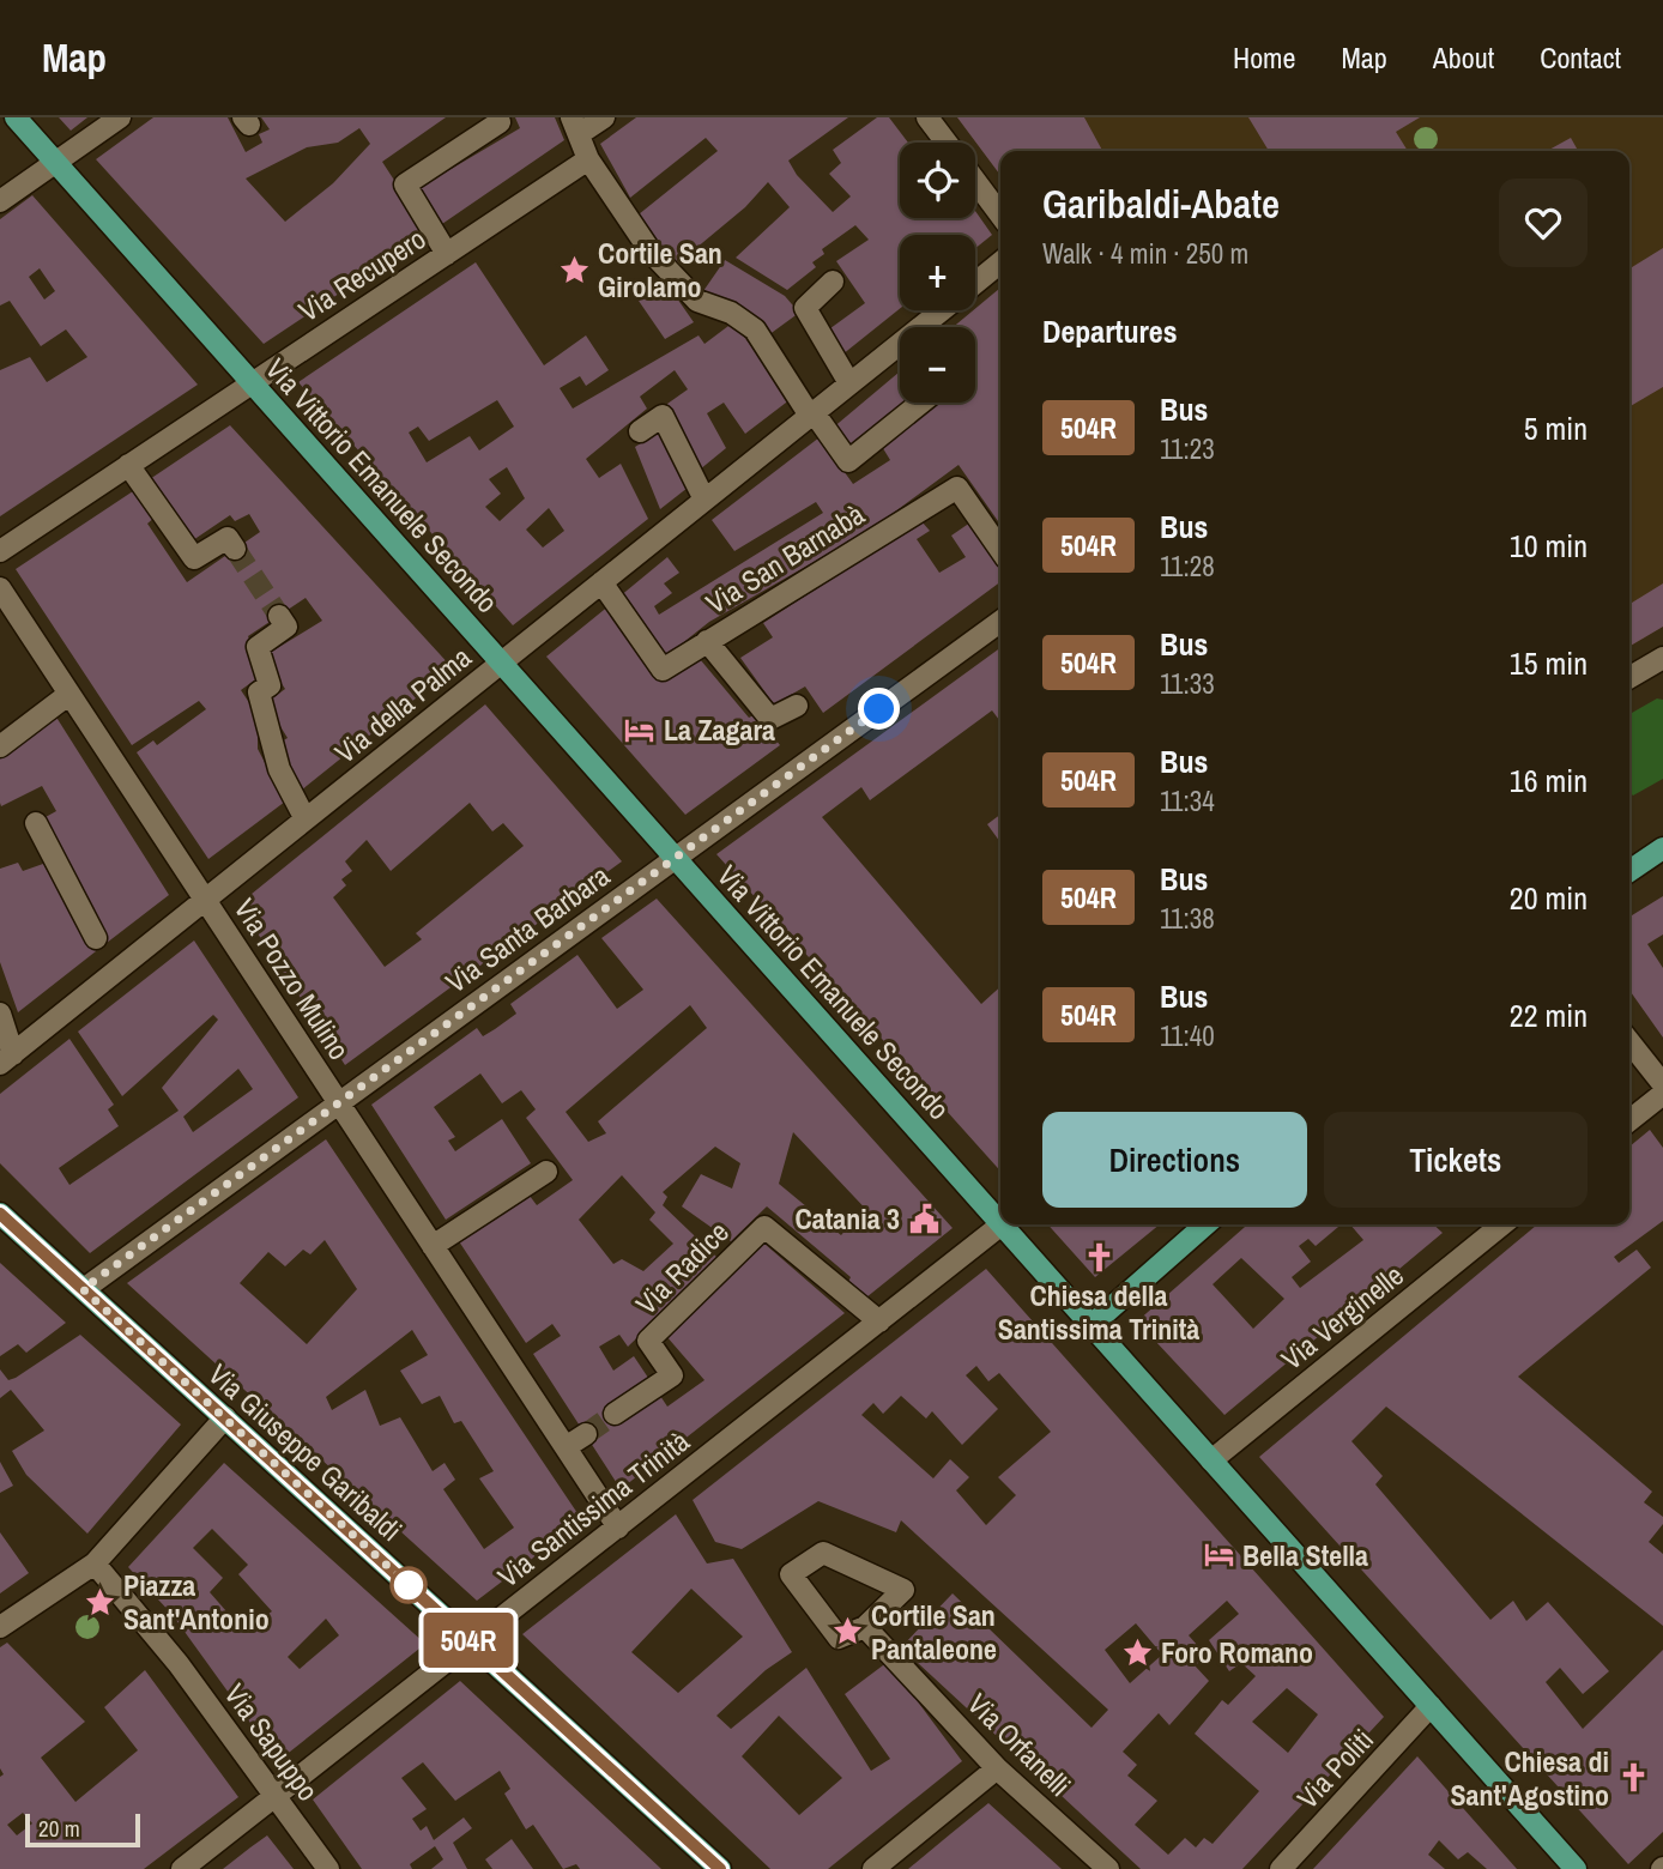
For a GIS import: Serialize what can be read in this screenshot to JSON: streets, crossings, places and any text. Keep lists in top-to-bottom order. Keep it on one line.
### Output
{"streets":{"main road":["Via Vittorio Emanuele Secondo","Via Giuseppe Garibaldi"],"street":["Via Recupero","Via San Barnabà","Via della Palma","Via Santa Barbara","Via Pozzo Mulino","Via Radice","Via Verginelle","Via Santissima Trinità","Via Sapuppo","Via Orfanelli","Via Politi"]},"crossings":[["Via Recupero","Via Vittorio Emanuele Secondo"],["Via Vittorio Emanuele Secondo","Via della Palma"],["Via Vittorio Emanuele Secondo","Via Santa Barbara"],["Via Vittorio Emanuele Secondo","Via Verginelle"],["Via Vittorio Emanuele Secondo","Via Santissima Trinità"],["Via Vittorio Emanuele Secondo","Via Politi"],["Via San Barnabà","Via della Palma"],["Via della Palma","Via Pozzo Mulino"],["Via Santa Barbara","Via Pozzo Mulino"],["Via Santa Barbara","Via Giuseppe Garibaldi"],["Via Pozzo Mulino","Via Santissima Trinità"],["Via Radice","Via Santissima Trinità"],["Via Giuseppe Garibaldi","Via Santissima Trinità"],["Via Santissima Trinità","Via Sapuppo"]],"places":{"place":["Cortile San Girolamo","Piazza Sant'Antonio","Cortile San Pantaleone","Foro Romano"],"hotel":["La Zagara","Bella Stella"],"public building":["Catania 3"],"church":["Chiesa della Santissima Trinità","Chiesa di Sant'Agostino"]},"lines":["bus line 504R"],"scale_bar":"20 m","page":{"header":"Map","nav":["Home","Map","About","Contact"],"on_map":"504R","map_buttons":["+","−"],"heading":[["Garibaldi-Abate","Walk · 4 min · 250 m"],"Departures"],"list":[{"mark":"504R","name":"Bus","note":"11:23","value":"5 min"},{"mark":"504R","name":"Bus","note":"11:28","value":"10 min"},{"mark":"504R","name":"Bus","note":"11:33","value":"15 min"},{"mark":"504R","name":"Bus","note":"11:34","value":"16 min"},{"mark":"504R","name":"Bus","note":"11:38","value":"20 min"},{"mark":"504R","name":"Bus","note":"11:40","value":"22 min"}],"buttons":["Directions","Tickets"],"scale":"20 m"}}
